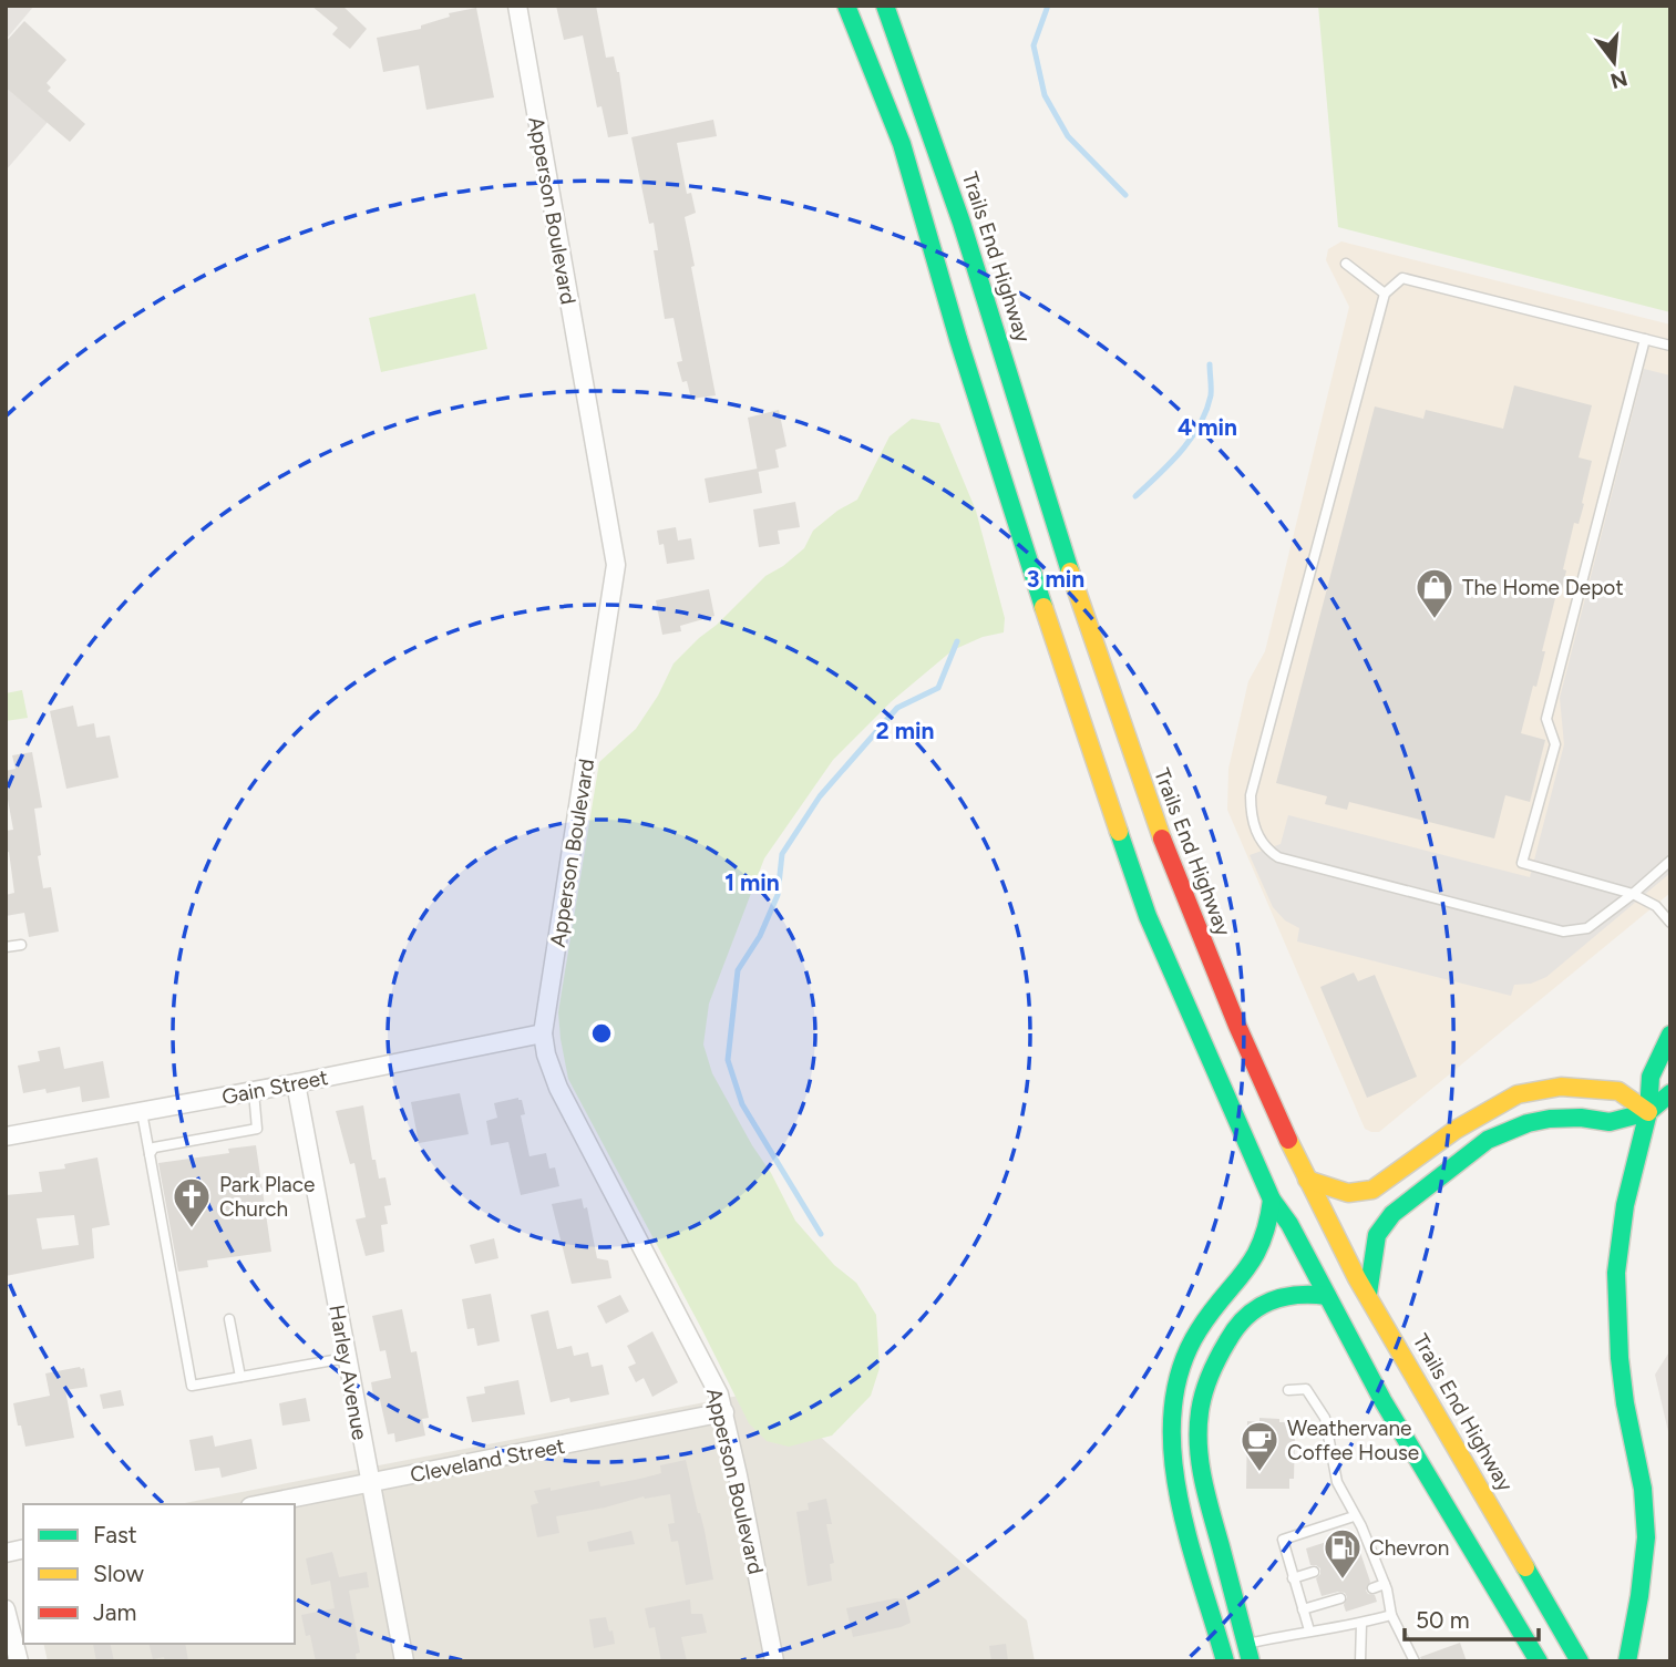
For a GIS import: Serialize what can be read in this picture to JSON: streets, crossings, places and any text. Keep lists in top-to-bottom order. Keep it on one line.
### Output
{"streets":{"main road":["Trails End Highway"],"street":["Apperson Boulevard","Gain Street","Harley Avenue","Cleveland Street"]},"crossings":[["Apperson Boulevard","Gain Street"],["Apperson Boulevard","Cleveland Street"],["Gain Street","Harley Avenue"],["Harley Avenue","Cleveland Street"]],"places":{"shop":["The Home Depot"],"church":["Park Place Church"],"cafe":["Weathervane Coffee House"],"fuel station":["Chevron"]},"legend":["Fast","Slow","Jam"],"scale_bar":"50 m","north":"bottom","rings":["4 min","3 min","2 min","1 min"]}
